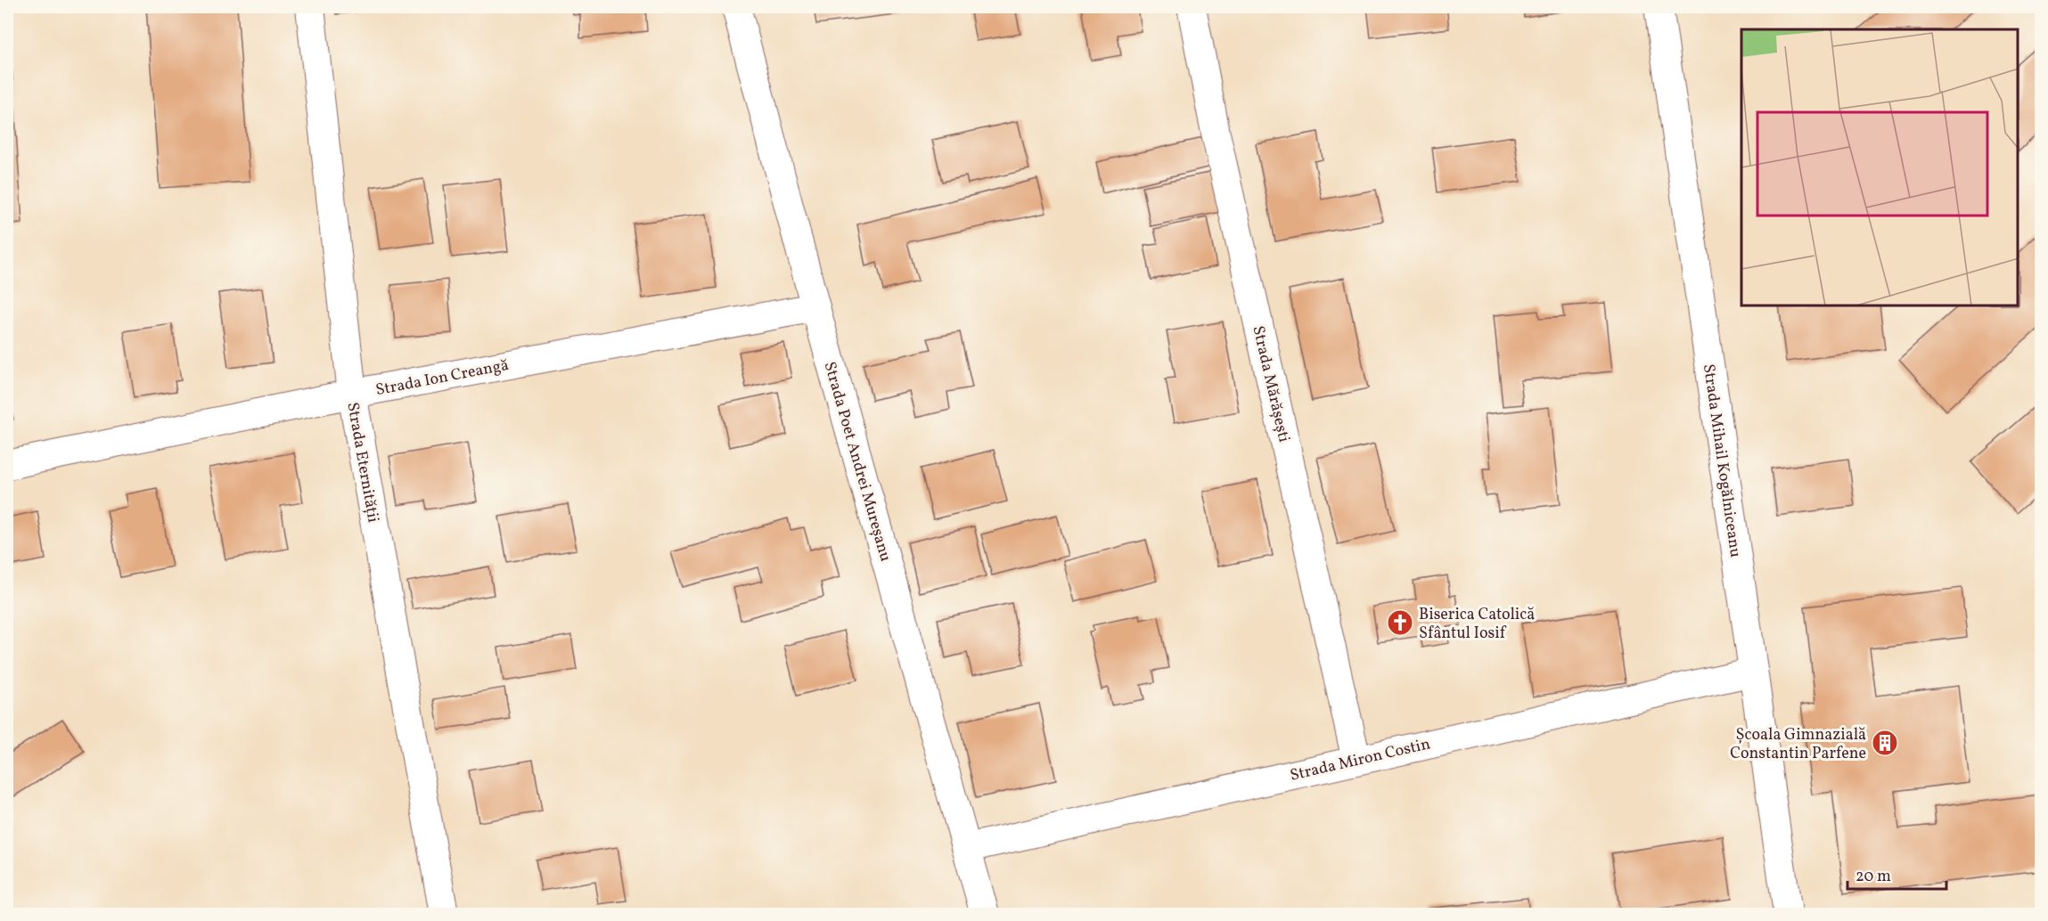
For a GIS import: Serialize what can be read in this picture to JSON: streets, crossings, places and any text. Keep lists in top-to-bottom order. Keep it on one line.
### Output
{"streets":{"street":["Strada Ion Creangă","Strada Mărășești","Strada Mihail Kogălniceanu","Strada Poet Andrei Mureșanu","Strada Eternității","Strada Miron Costin"]},"crossings":[["Strada Ion Creangă","Strada Poet Andrei Mureșanu"],["Strada Ion Creangă","Strada Eternității"],["Strada Mărășești","Strada Miron Costin"],["Strada Mihail Kogălniceanu","Strada Miron Costin"],["Strada Poet Andrei Mureșanu","Strada Miron Costin"]],"places":{"church":["Biserica Catolică Sfântul Iosif"],"building":["Școala Gimnazială Constantin Parfene"]},"scale_bar":"20 m"}
